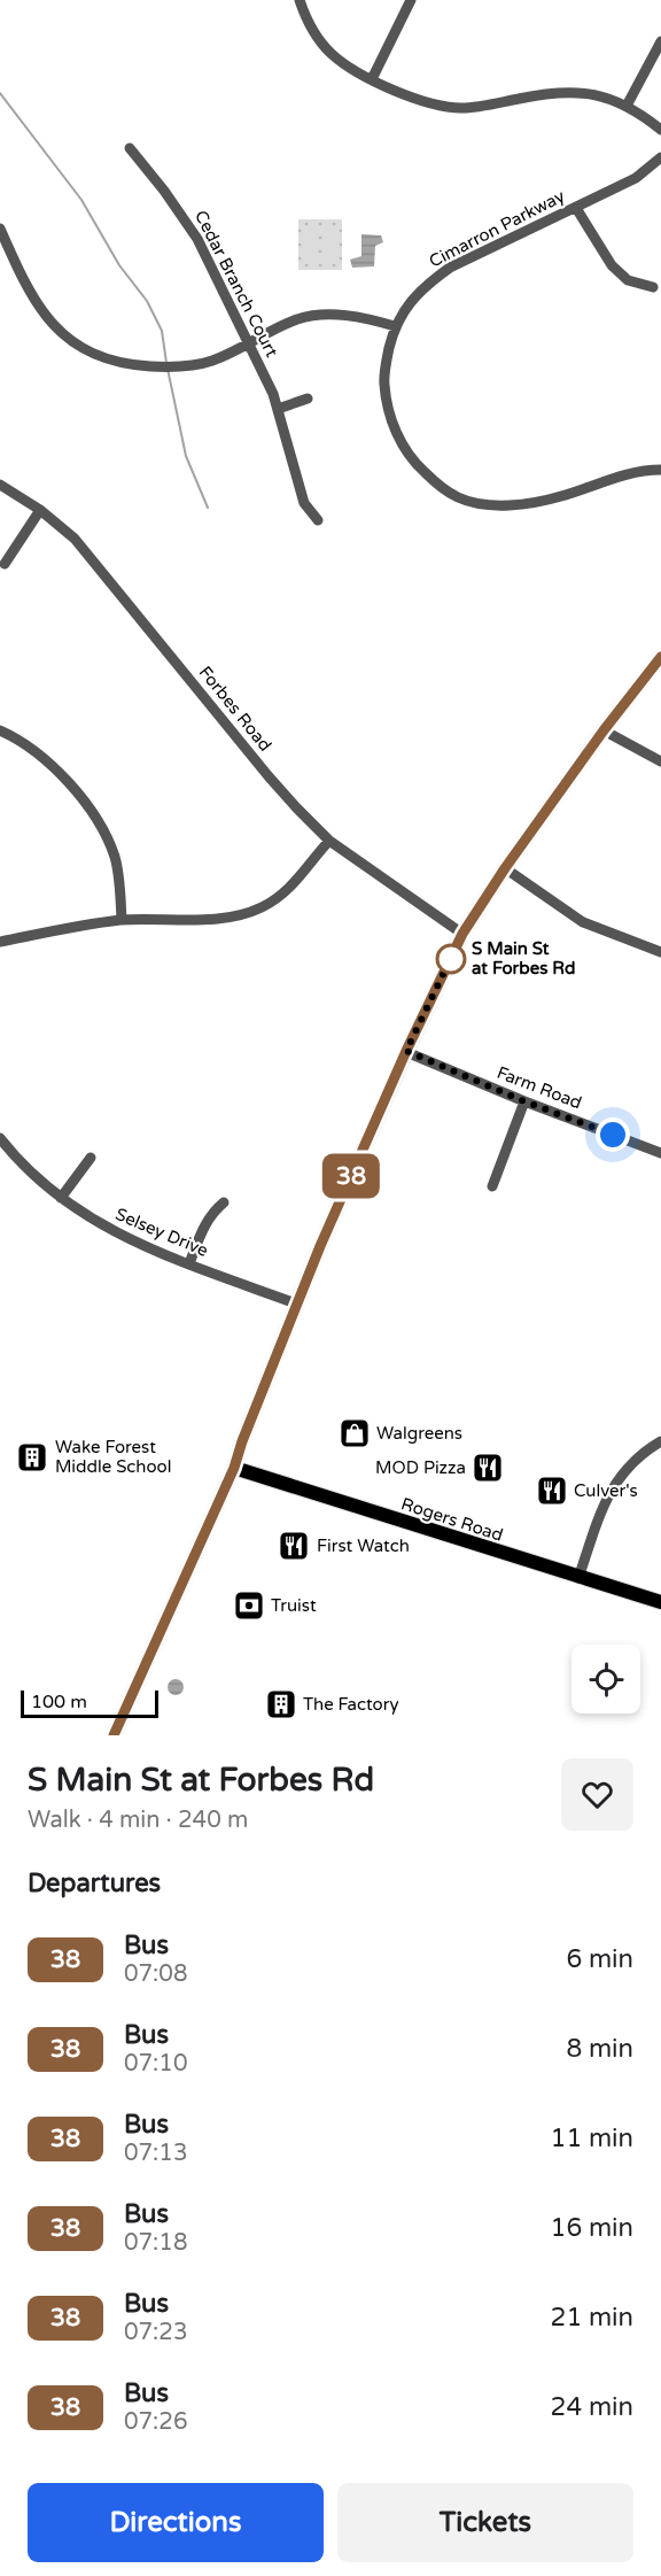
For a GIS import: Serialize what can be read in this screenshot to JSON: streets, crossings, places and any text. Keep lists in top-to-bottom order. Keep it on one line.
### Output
{"streets":{"main road":["Rogers Road"],"street":["Cimarron Parkway","Cedar Branch Court","Forbes Road","Farm Road","Selsey Drive"]},"places":{"other":["S Main St at Forbes Rd"],"shop":["Walgreens"],"building":["Wake Forest Middle School","The Factory"],"restaurant":["MOD Pizza","Culver's","First Watch"],"bank":["Truist"]},"lines":["bus line 38"],"scale_bar":"100 m","page":{"on_map":"38","scale":"100 m","heading":[["S Main St at Forbes Rd","Walk · 4 min · 240 m"],"Departures"],"list":[{"mark":"38","name":"Bus","note":"07:08","value":"6 min"},{"mark":"38","name":"Bus","note":"07:10","value":"8 min"},{"mark":"38","name":"Bus","note":"07:13","value":"11 min"},{"mark":"38","name":"Bus","note":"07:18","value":"16 min"},{"mark":"38","name":"Bus","note":"07:23","value":"21 min"},{"mark":"38","name":"Bus","note":"07:26","value":"24 min"}],"buttons":["Directions","Tickets"]}}
